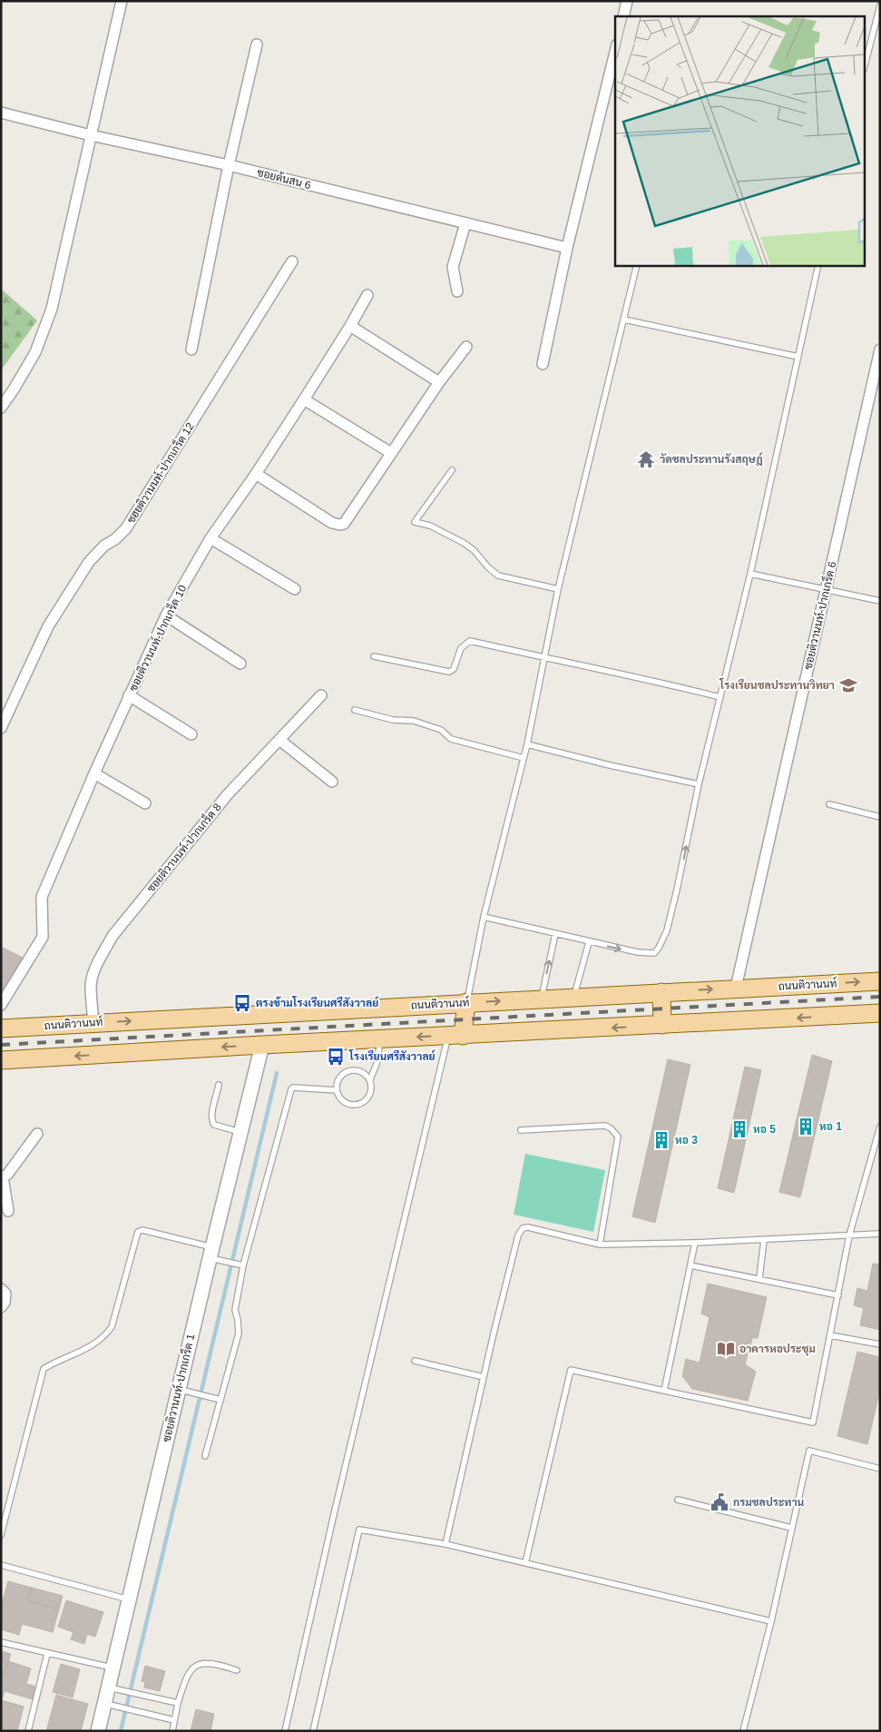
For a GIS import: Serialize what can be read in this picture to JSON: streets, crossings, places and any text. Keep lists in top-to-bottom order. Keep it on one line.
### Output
{"streets":{"main road":["ถนนติวานนท์"],"street":["ซอยต้นสน 6","ซฮยติวานนท์-ปากเกร็ด 12","ซอยติวานนท์-ปากเกร็ด 6","ซอยติวานนท์-ปากเกร็ด 10","ซอยติวานนท์-ปากเกร็ด 8","ซอยติวานนท์-ปากเกร็ด 1"]},"crossings":[["ซอยติวานนท์-ปากเกร็ด 6","ถนนติวานนท์"],["ซอยติวานนท์-ปากเกร็ด 8","ถนนติวานนท์"]],"places":{"temple":["วัดชลประทานรังสฤษฎ์"],"school or university":["โรงเรียนชลประทานวิทยา"],"bus stop":["ตรงข้ามโรงเรียนศรีสังวาลย์","โรงเรียนศรีสังวาลย์"],"building":["หอ 1","หอ 5","หอ 3"],"library":["อาคารหอประชุม"],"public building":["กรมชลประทาน"]}}
